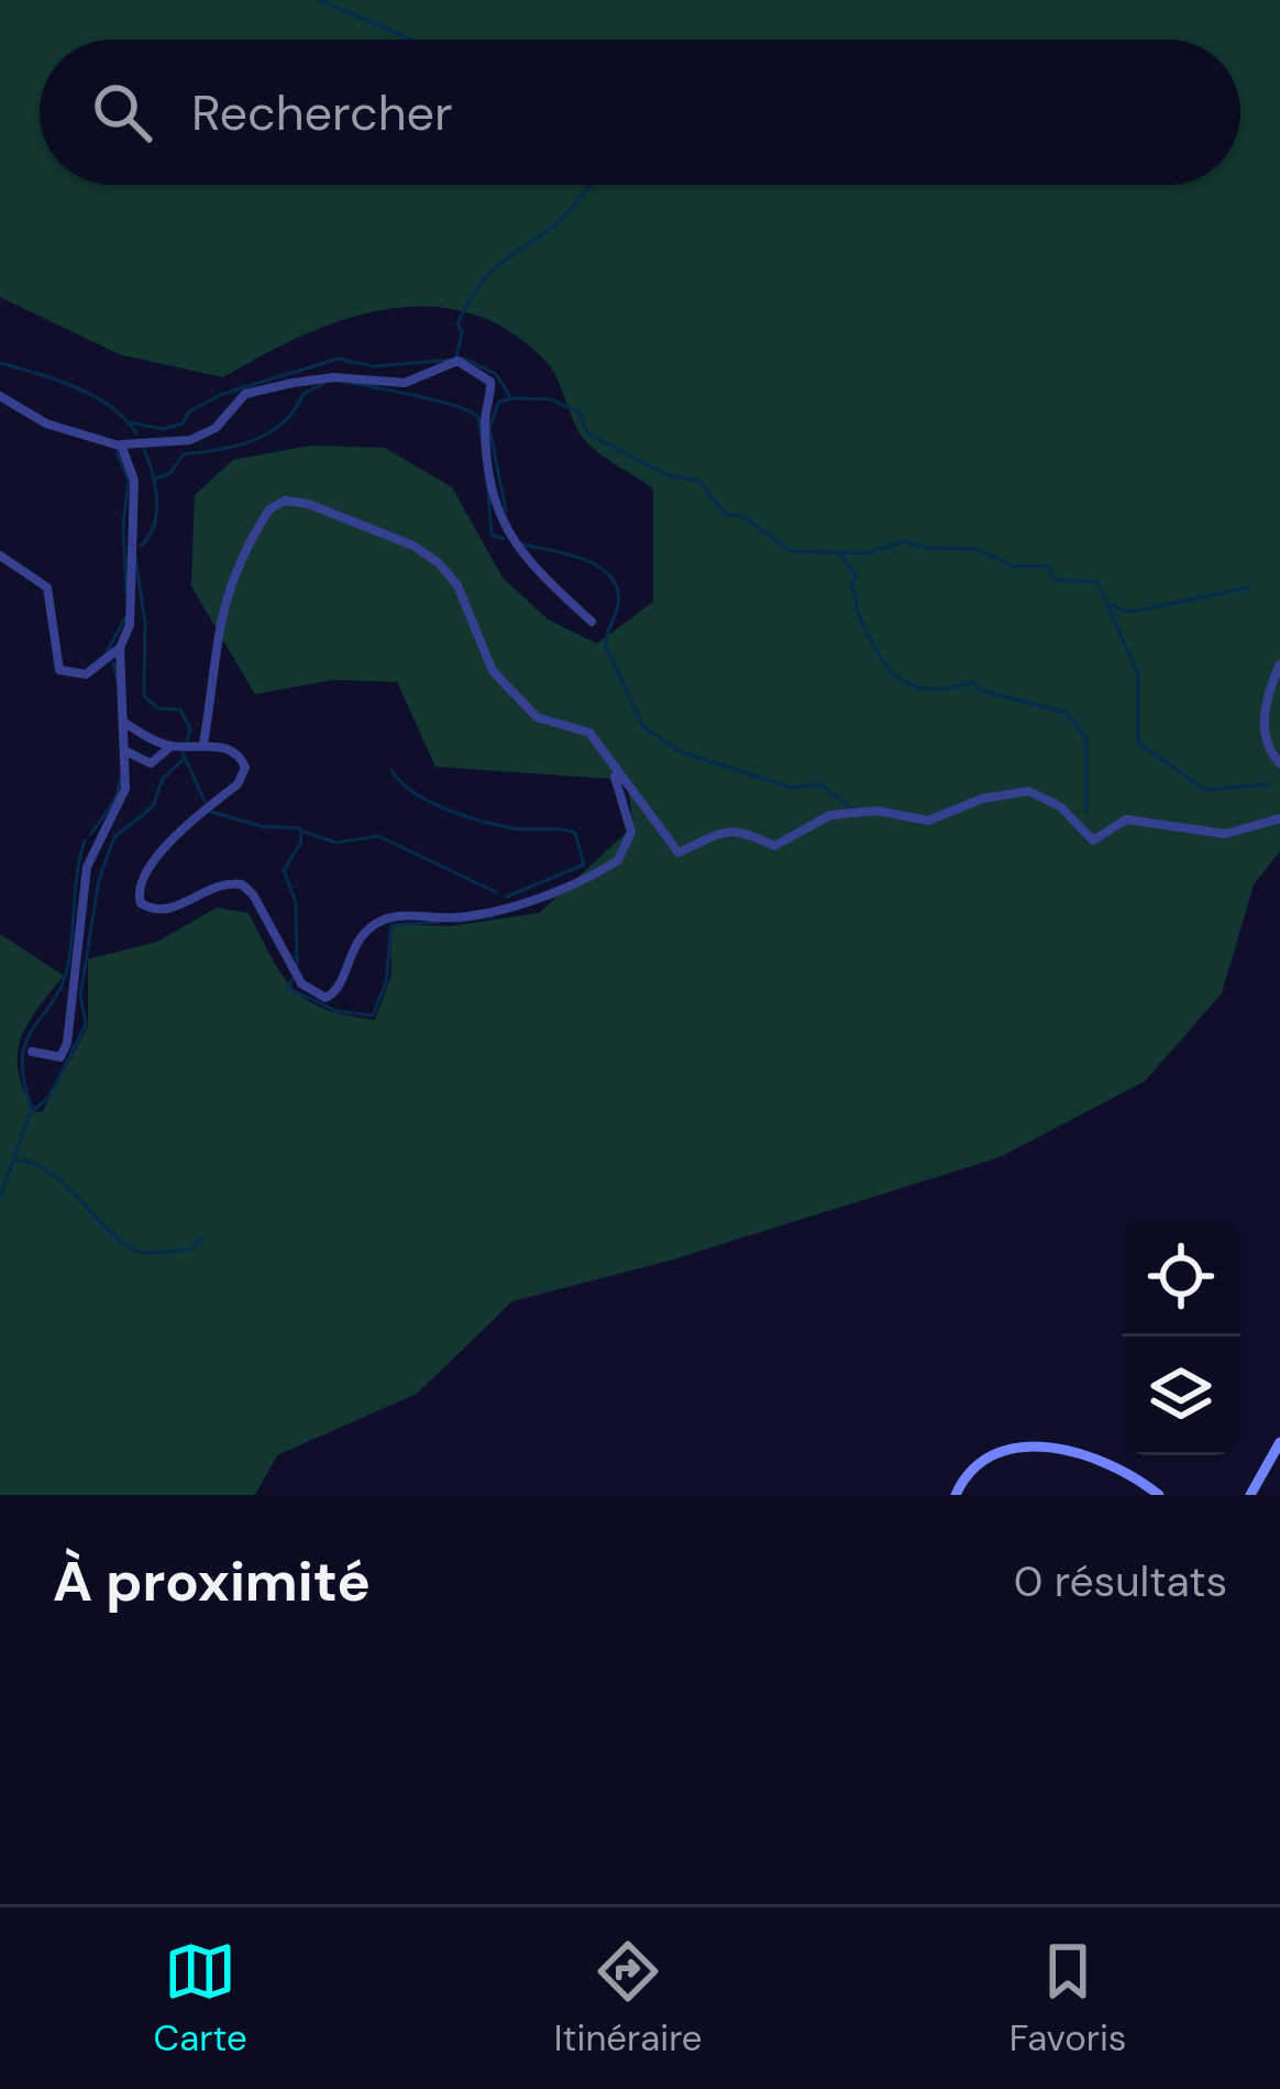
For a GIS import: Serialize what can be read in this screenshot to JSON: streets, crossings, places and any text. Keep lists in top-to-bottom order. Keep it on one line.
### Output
{"page":{"search":"Rechercher","heading":["À proximité","0 résultats"],"nav":["Carte","Itinéraire","Favoris"]}}
